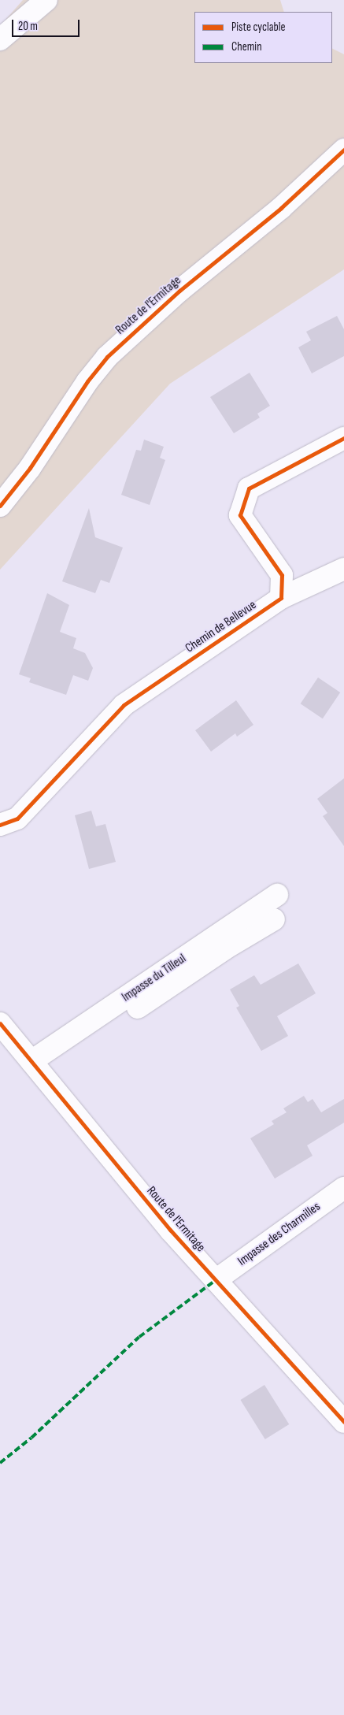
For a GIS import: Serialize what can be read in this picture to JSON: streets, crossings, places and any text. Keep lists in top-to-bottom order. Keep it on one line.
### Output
{"streets":{"street":["Route de l'Ermitage","Chemin de Bellevue","Impasse du Tilleul","Impasse des Charmilles"]},"crossings":[["Route de l'Ermitage","Impasse du Tilleul"],["Route de l'Ermitage","Impasse des Charmilles"]],"legend":["Piste cyclable","Chemin"],"scale_bar":"20 m"}
